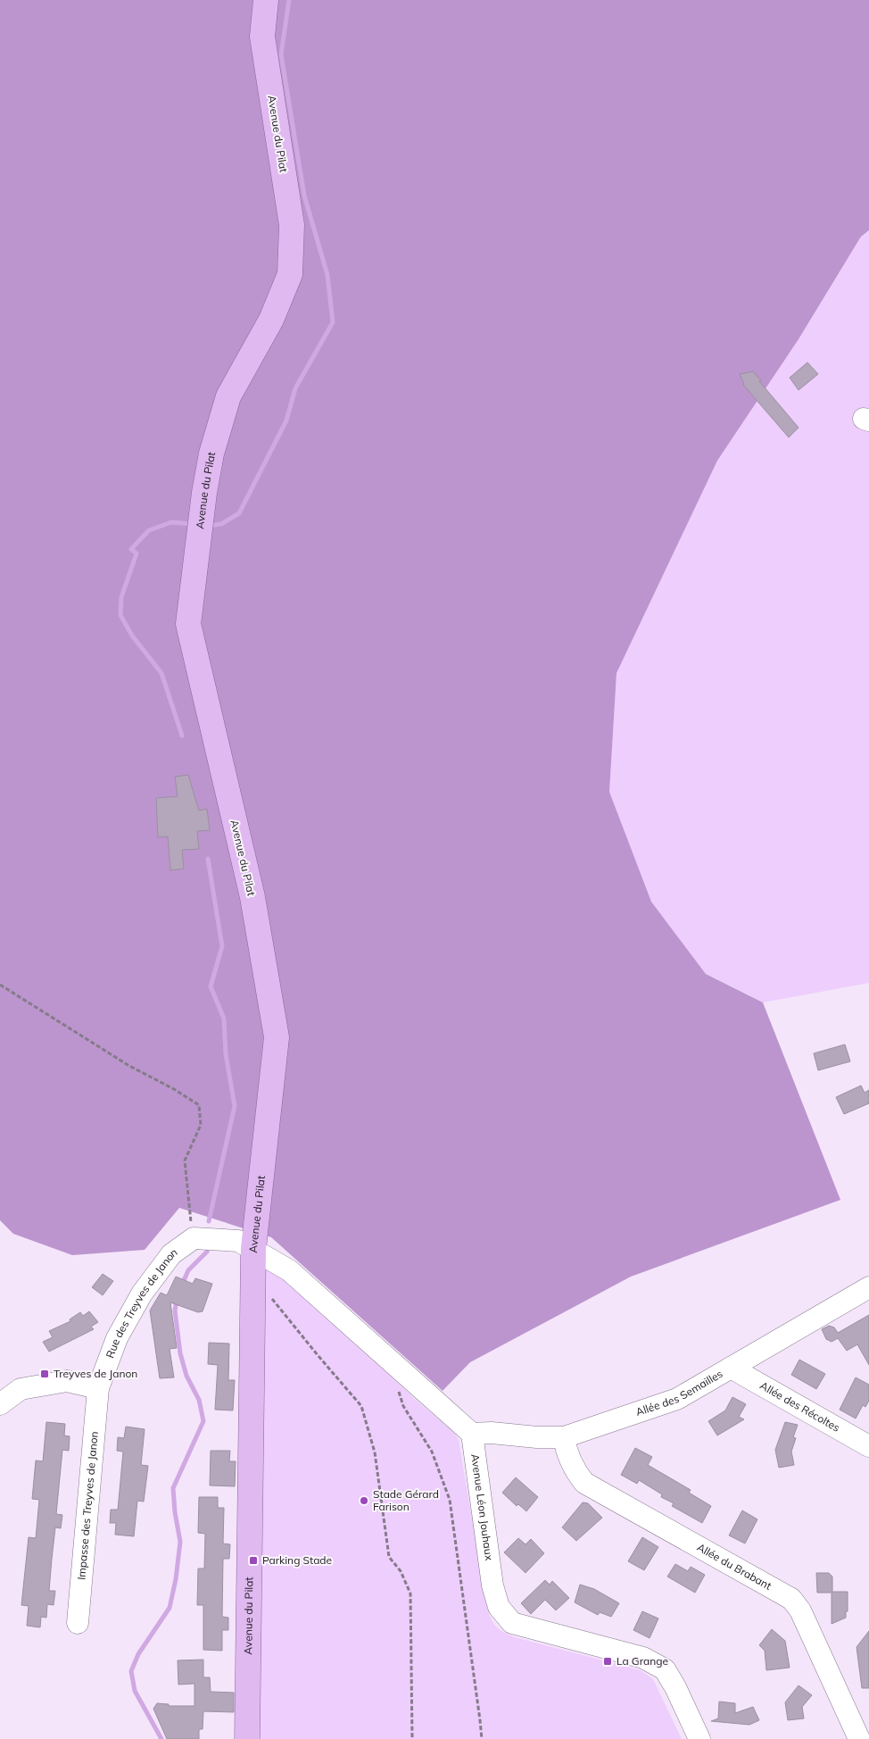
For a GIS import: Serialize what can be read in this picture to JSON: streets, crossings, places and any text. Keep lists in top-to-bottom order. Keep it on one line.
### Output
{"streets":{"main road":["Avenue du Pilat"],"street":["Rue des Treyves de Janon","Allée des Semailles","Allée des Récoltes","Impasse des Treyves de Janon","Avenue Léon Jouhaux","Allée du Brabant"]},"crossings":[["Rue des Treyves de Janon","Impasse des Treyves de Janon"],["Allée des Semailles","Allée des Récoltes"],["Allée des Semailles","Avenue Léon Jouhaux"],["Allée des Semailles","Allée du Brabant"]],"places":{"transit":["Treyves de Janon","Parking Stade","La Grange"],"other":["Stade Gérard Farison"]}}
